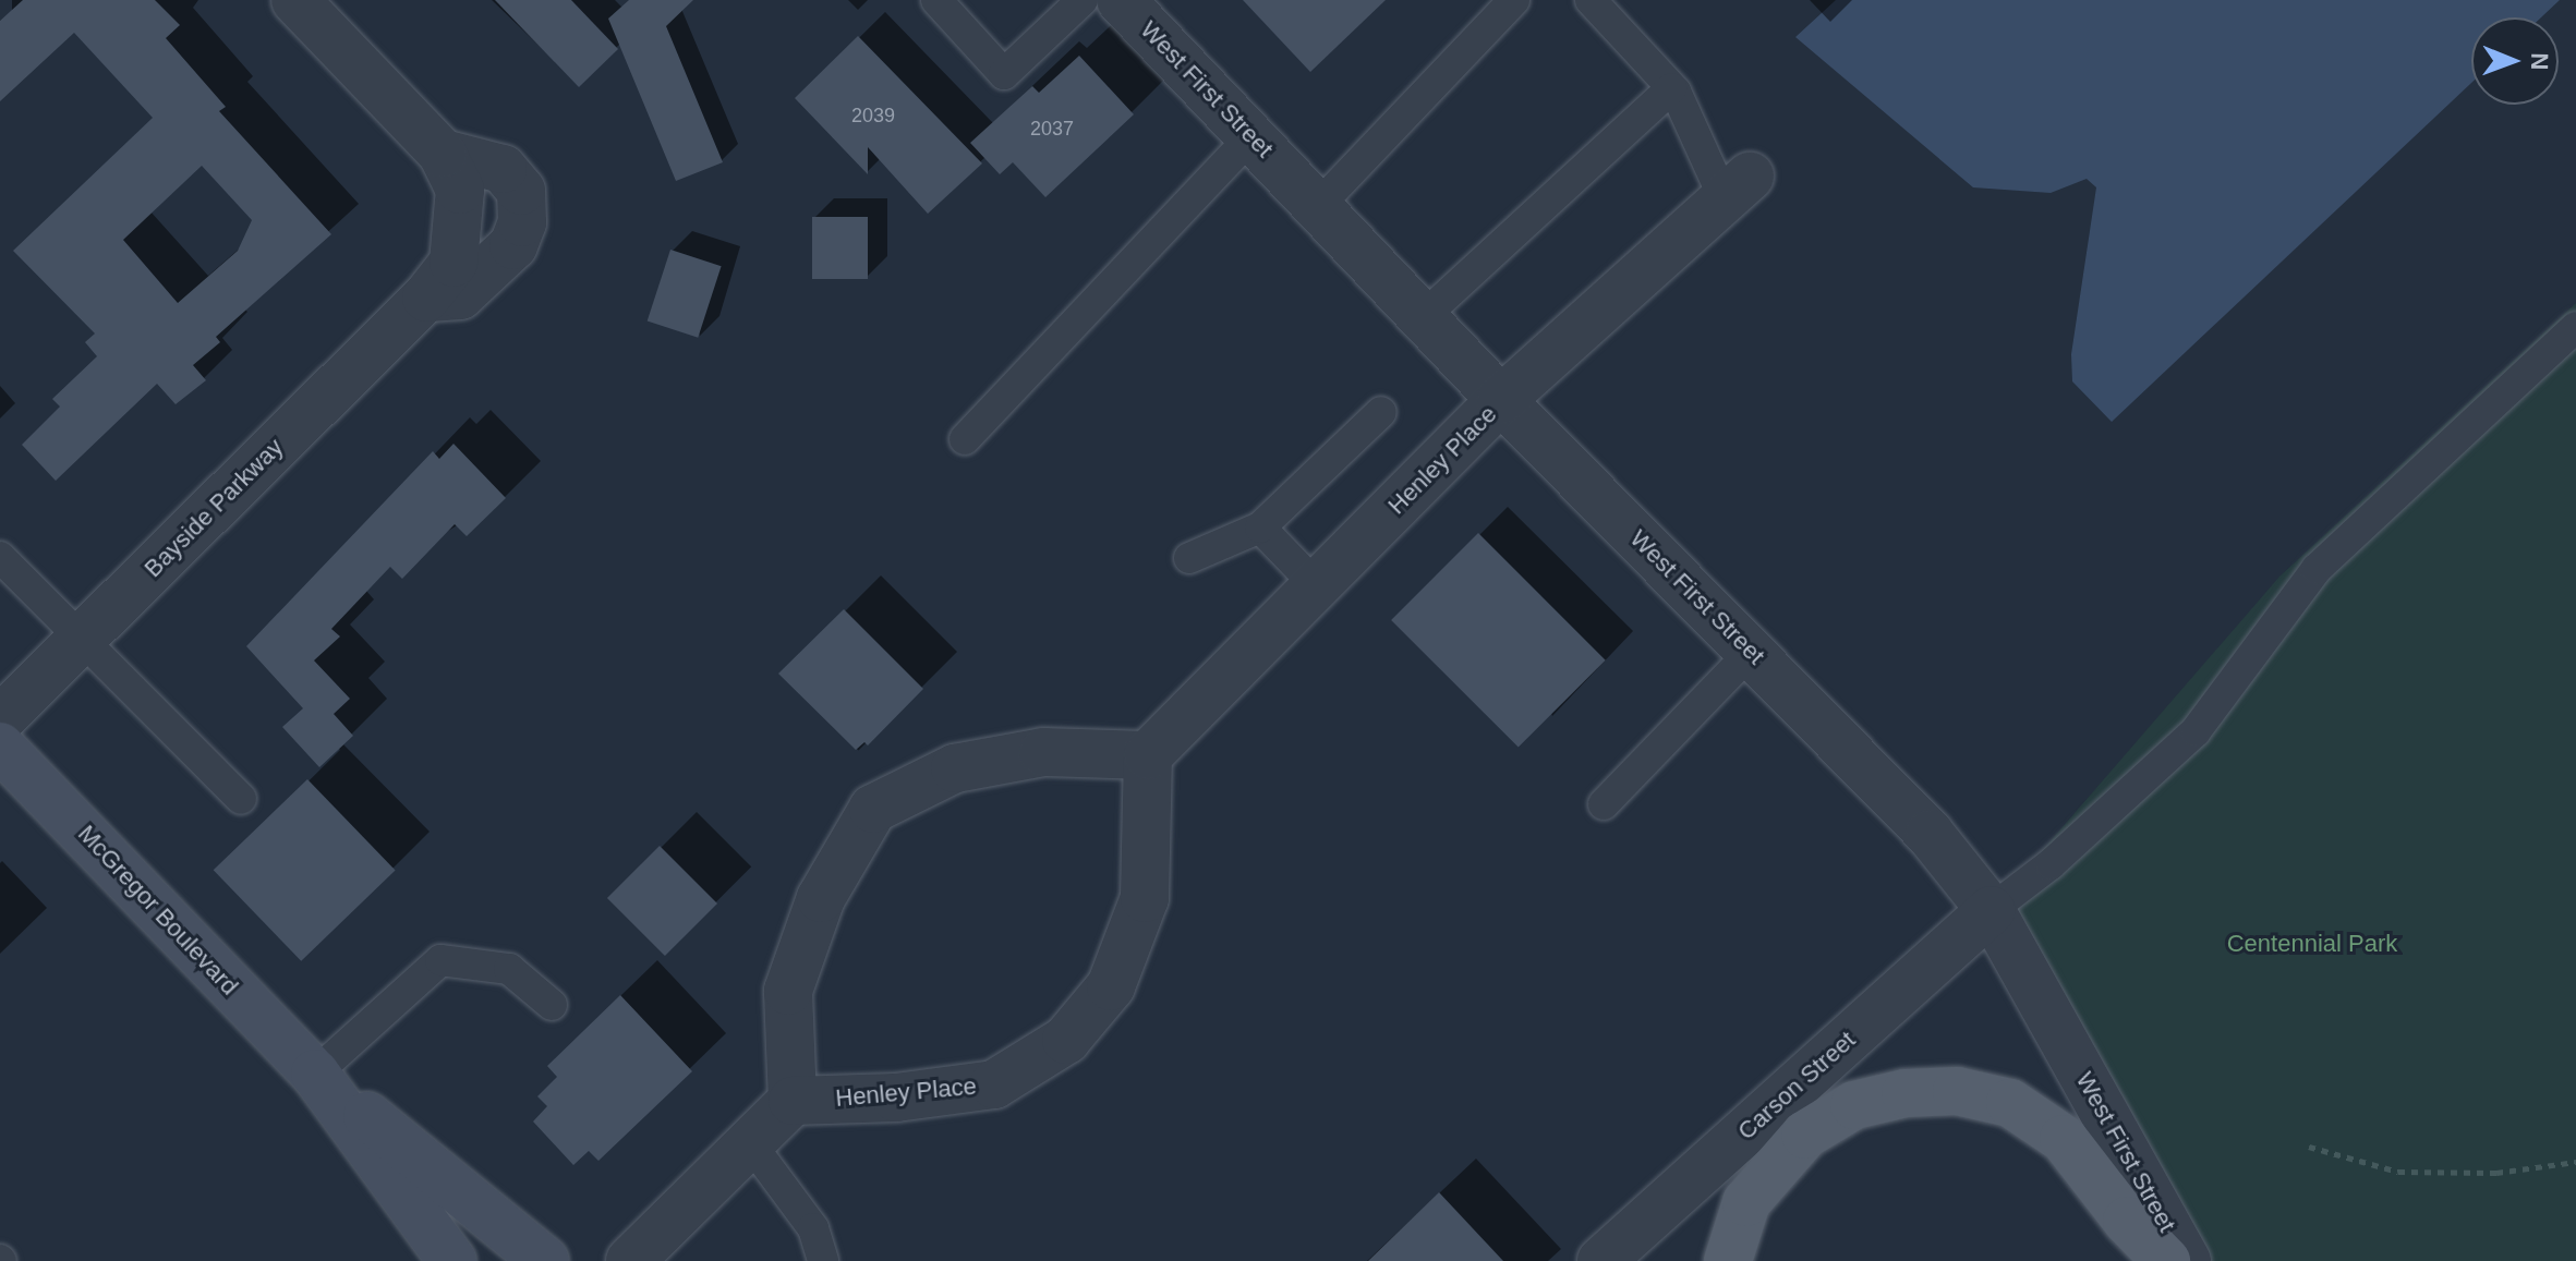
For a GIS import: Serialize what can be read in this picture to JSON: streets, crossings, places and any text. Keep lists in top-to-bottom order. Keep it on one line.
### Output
{"streets":{"main road":["McGregor Boulevard"],"street":["West First Street","Henley Place","Bayside Parkway","Carson Street"]},"crossings":[["West First Street","Henley Place"],["West First Street","Carson Street"]],"parks":["Centennial Park"],"house_numbers":["2039","2037"],"north":"right"}
